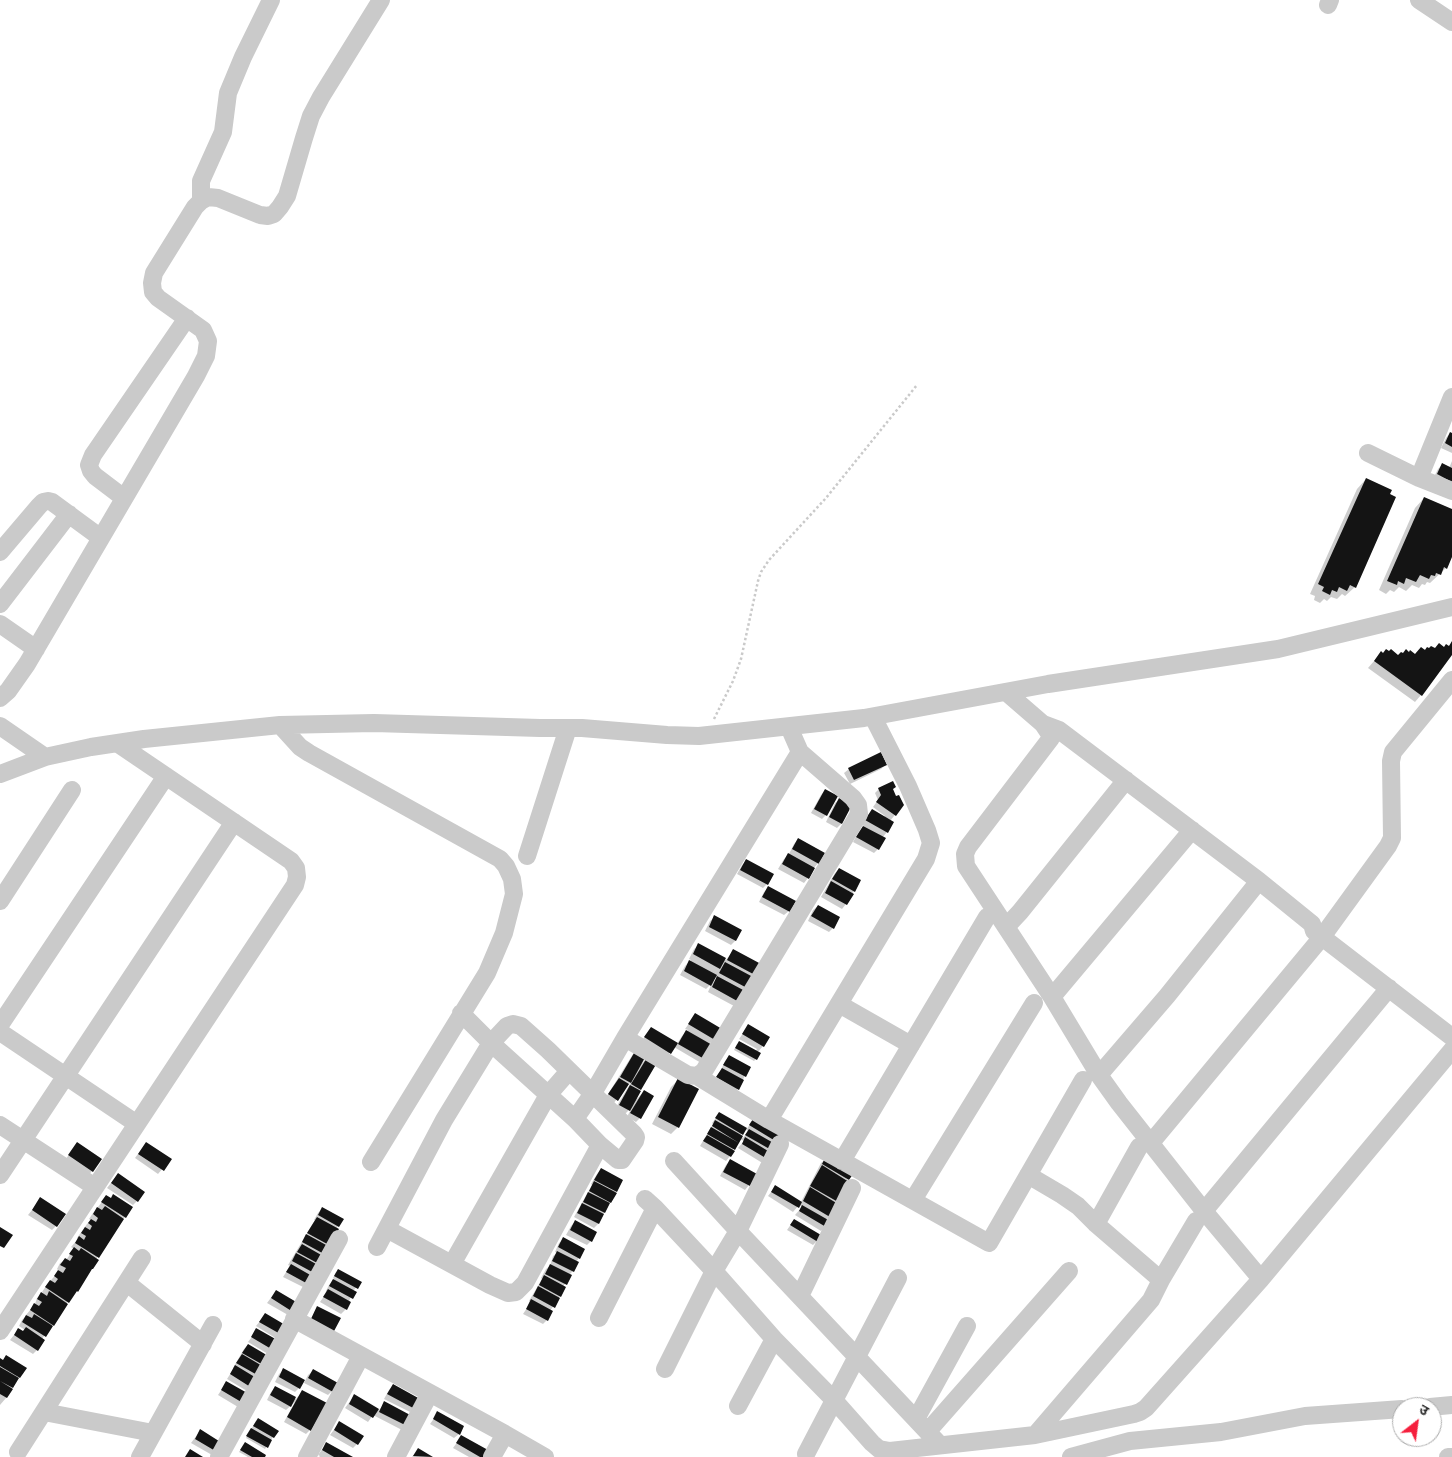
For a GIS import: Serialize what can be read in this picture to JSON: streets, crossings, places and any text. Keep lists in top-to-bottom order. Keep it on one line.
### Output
{"north":"top right"}
